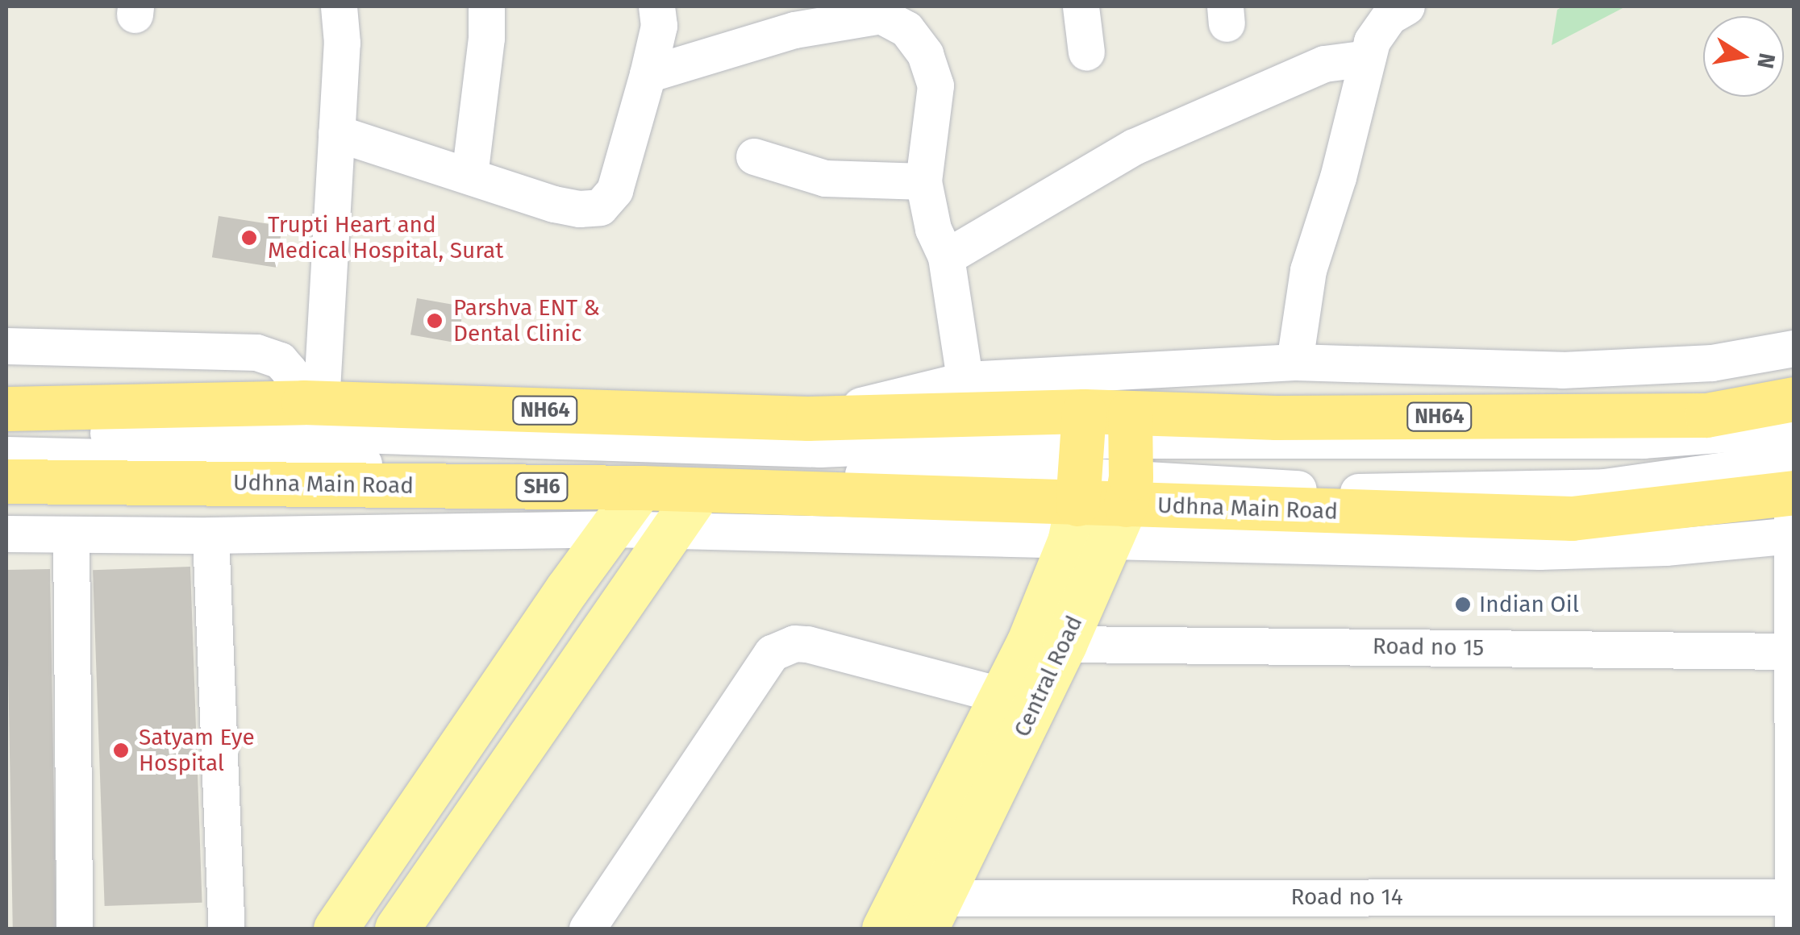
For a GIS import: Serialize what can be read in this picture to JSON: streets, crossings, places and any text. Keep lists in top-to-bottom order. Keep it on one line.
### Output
{"streets":{"highway":["NH64","Udhna Main Road","SH6"],"main road":["Central Road"],"street":["Road no 15","Road no 14"]},"crossings":[["NH64","Udhna Main Road"],["NH64","Central Road"],["Udhna Main Road","Central Road"],["Road no 15","Central Road"],["Central Road","Road no 14"]],"places":["Trupti Heart and Medical Hospital, Surat","Parshva ENT & Dental Clinic","Indian Oil","Satyam Eye Hospital"],"north":"right"}
